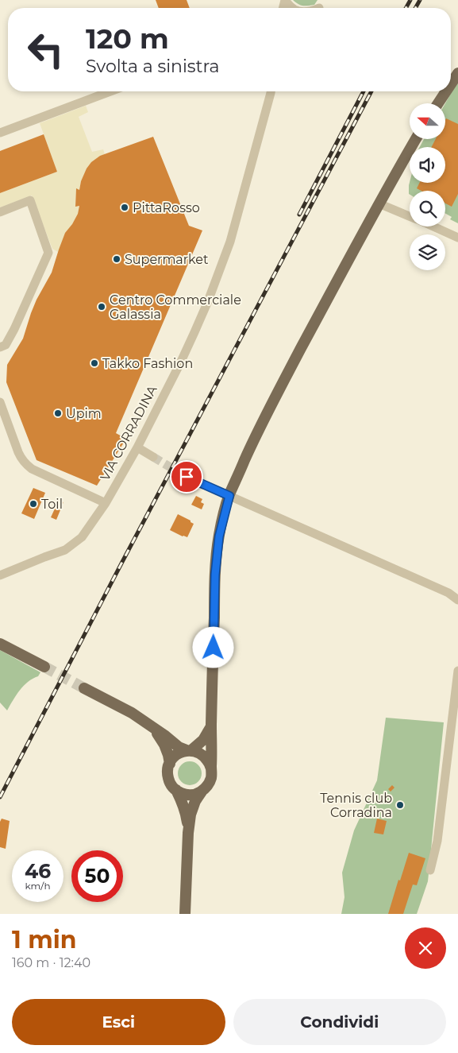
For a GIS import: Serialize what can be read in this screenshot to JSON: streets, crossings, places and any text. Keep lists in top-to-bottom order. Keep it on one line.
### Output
{"streets":{"street":["VIA CORRADINA"]},"places":["PittaRosso","Supermarket","Centro Commerciale Galassia","Takko Fashion","Upim","Toil","Tennis club Corradina"],"north":"left","page":{"turn":["120 m","Svolta a sinistra"],"speed":"46 km/h","limit":"50","heading":["1 min","160 m · 12:40"],"buttons":["Esci","Condividi"]}}
